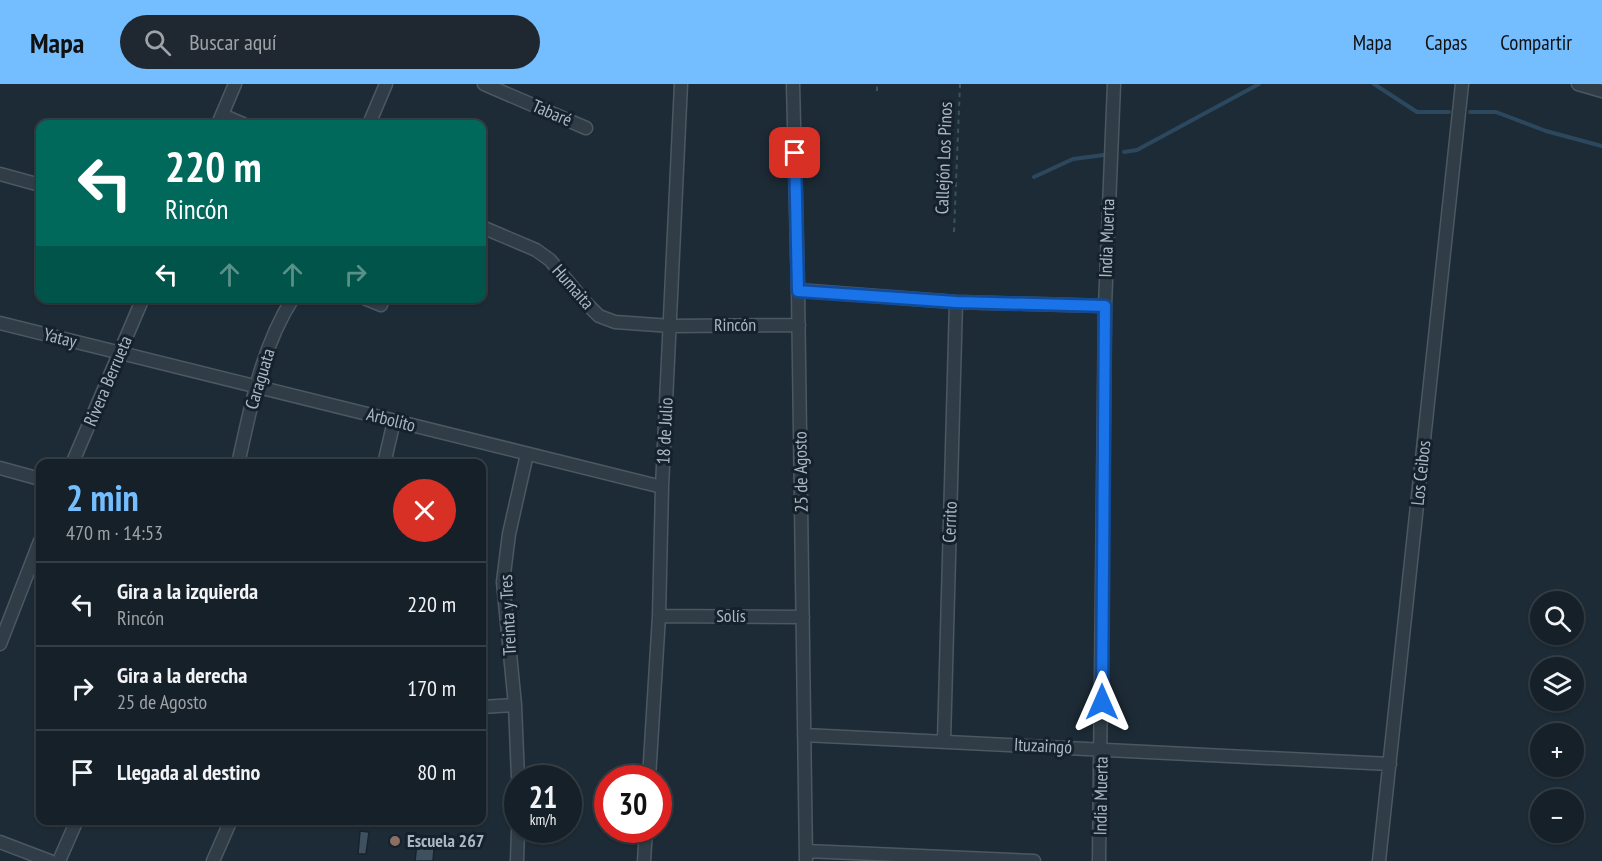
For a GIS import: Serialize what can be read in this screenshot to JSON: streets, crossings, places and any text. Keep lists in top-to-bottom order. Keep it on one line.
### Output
{"streets":{"street":["Tabaré","India Muerta","Humaita","Rincón","Yatay","Caraguata","Rivera Berrueta","Arbolito","18 de Julio","25 de Agosto","Los Ceibos","Cerrito","Treinta y Tres","Solís","Ituzaingó"],"path":["Callejón Los Pinos"]},"crossings":[["India Muerta","Ituzaingó"],["Humaita","Rincón"],["Humaita","18 de Julio"],["Rincón","18 de Julio"],["Rincón","25 de Agosto"],["Yatay","Rivera Berrueta"],["Yatay","Arbolito"],["Caraguata","Arbolito"],["Rivera Berrueta","Arbolito"],["Arbolito","18 de Julio"],["Arbolito","Treinta y Tres"],["18 de Julio","Solís"],["25 de Agosto","Solís"],["25 de Agosto","Ituzaingó"],["Los Ceibos","Ituzaingó"],["Cerrito","Ituzaingó"]],"places":["Escuela 267"],"page":{"header":"Mapa","search":"Buscar aquí","nav":["Mapa","Capas","Compartir"],"turn":["220 m","Rincón"],"heading":["2 min","470 m · 14:53"],"list":[{"name":"Gira a la izquierda","note":"Rincón","value":"220 m"},{"name":"Gira a la derecha","note":"25 de Agosto","value":"170 m"},{"name":"Llegada al destino","value":"80 m"}],"map_buttons":["+","−"],"speed":"21 km/h","limit":"30"}}
